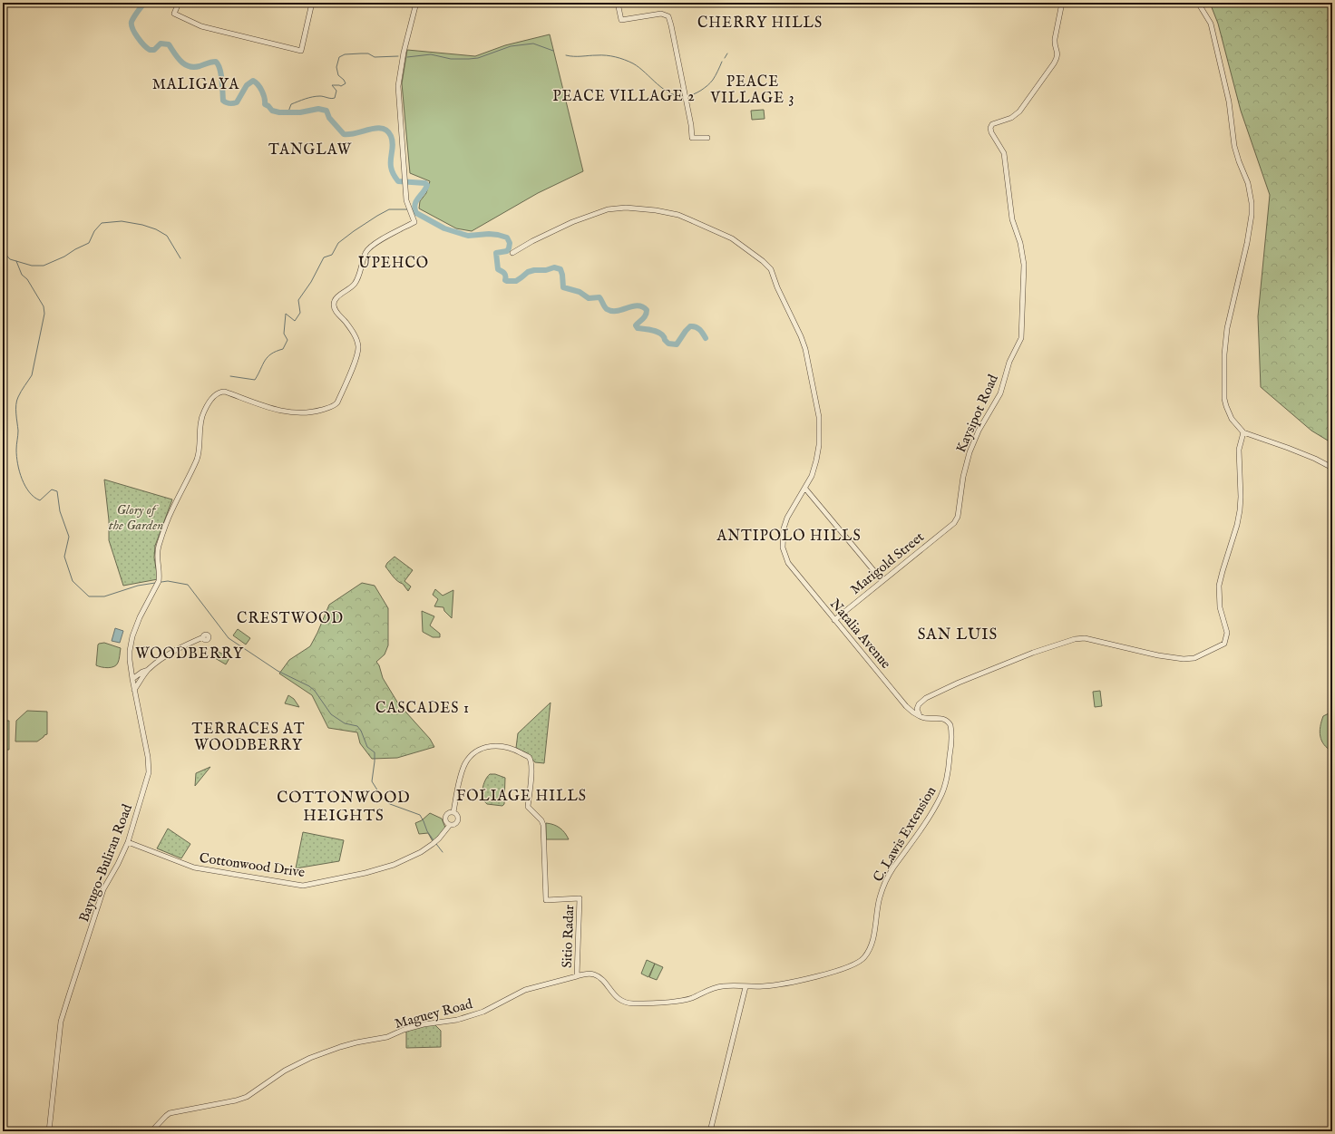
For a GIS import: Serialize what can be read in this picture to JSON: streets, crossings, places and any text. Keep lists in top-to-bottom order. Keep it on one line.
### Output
{"streets":{"street":["Kaysipot Road","Marigold Street","Natalia Avenue","C. Lawis Extension","Bayugo-Buliran Road","Cottonwood Drive","Sitio Radar","Maguey Road"]},"crossings":[["Kaysipot Road","Marigold Street"],["Marigold Street","Natalia Avenue"],["Natalia Avenue","C. Lawis Extension"],["C. Lawis Extension","Maguey Road"],["Bayugo-Buliran Road","Cottonwood Drive"],["Cottonwood Drive","Sitio Radar"],["Sitio Radar","Maguey Road"]],"districts":["CHERRY HILLS","PEACE VILLAGE 3","MALIGAYA","PEACE VILLAGE 2","TANGLAW","UPEHCO","ANTIPOLO HILLS","CRESTWOOD","SAN LUIS","WOODBERRY","CASCADES 1","TERRACES AT WOODBERRY","FOLIAGE HILLS","COTTONWOOD HEIGHTS"],"parks":["Glory of the Garden"]}
